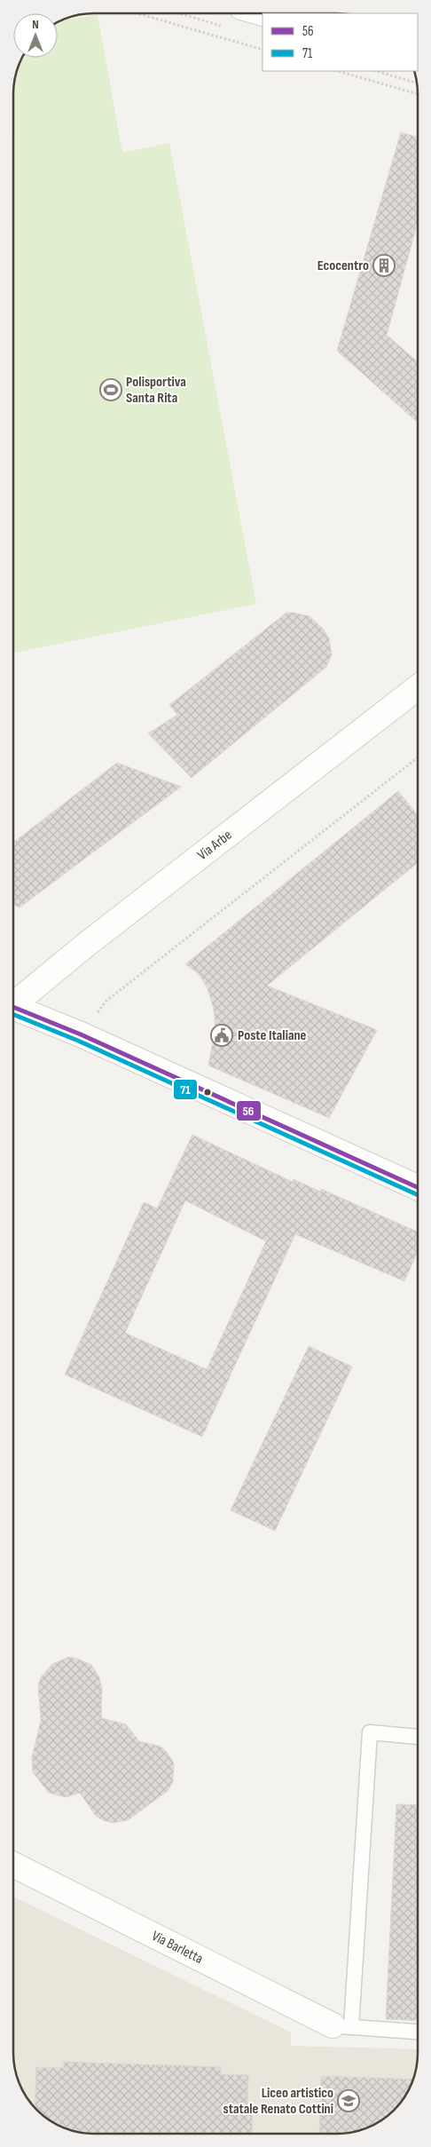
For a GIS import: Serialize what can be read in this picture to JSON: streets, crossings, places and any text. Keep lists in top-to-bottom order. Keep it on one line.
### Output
{"streets":{"street":["Via Arbe","Via Barletta"]},"places":{"building":["Ecocentro"],"sports":["Polisportiva Santa Rita"],"public building":["Poste Italiane"],"school or university":["Liceo artistico statale Renato Cottini"]},"lines":["transit line 56","transit line 71"],"legend":["56","71"],"north":"top"}
